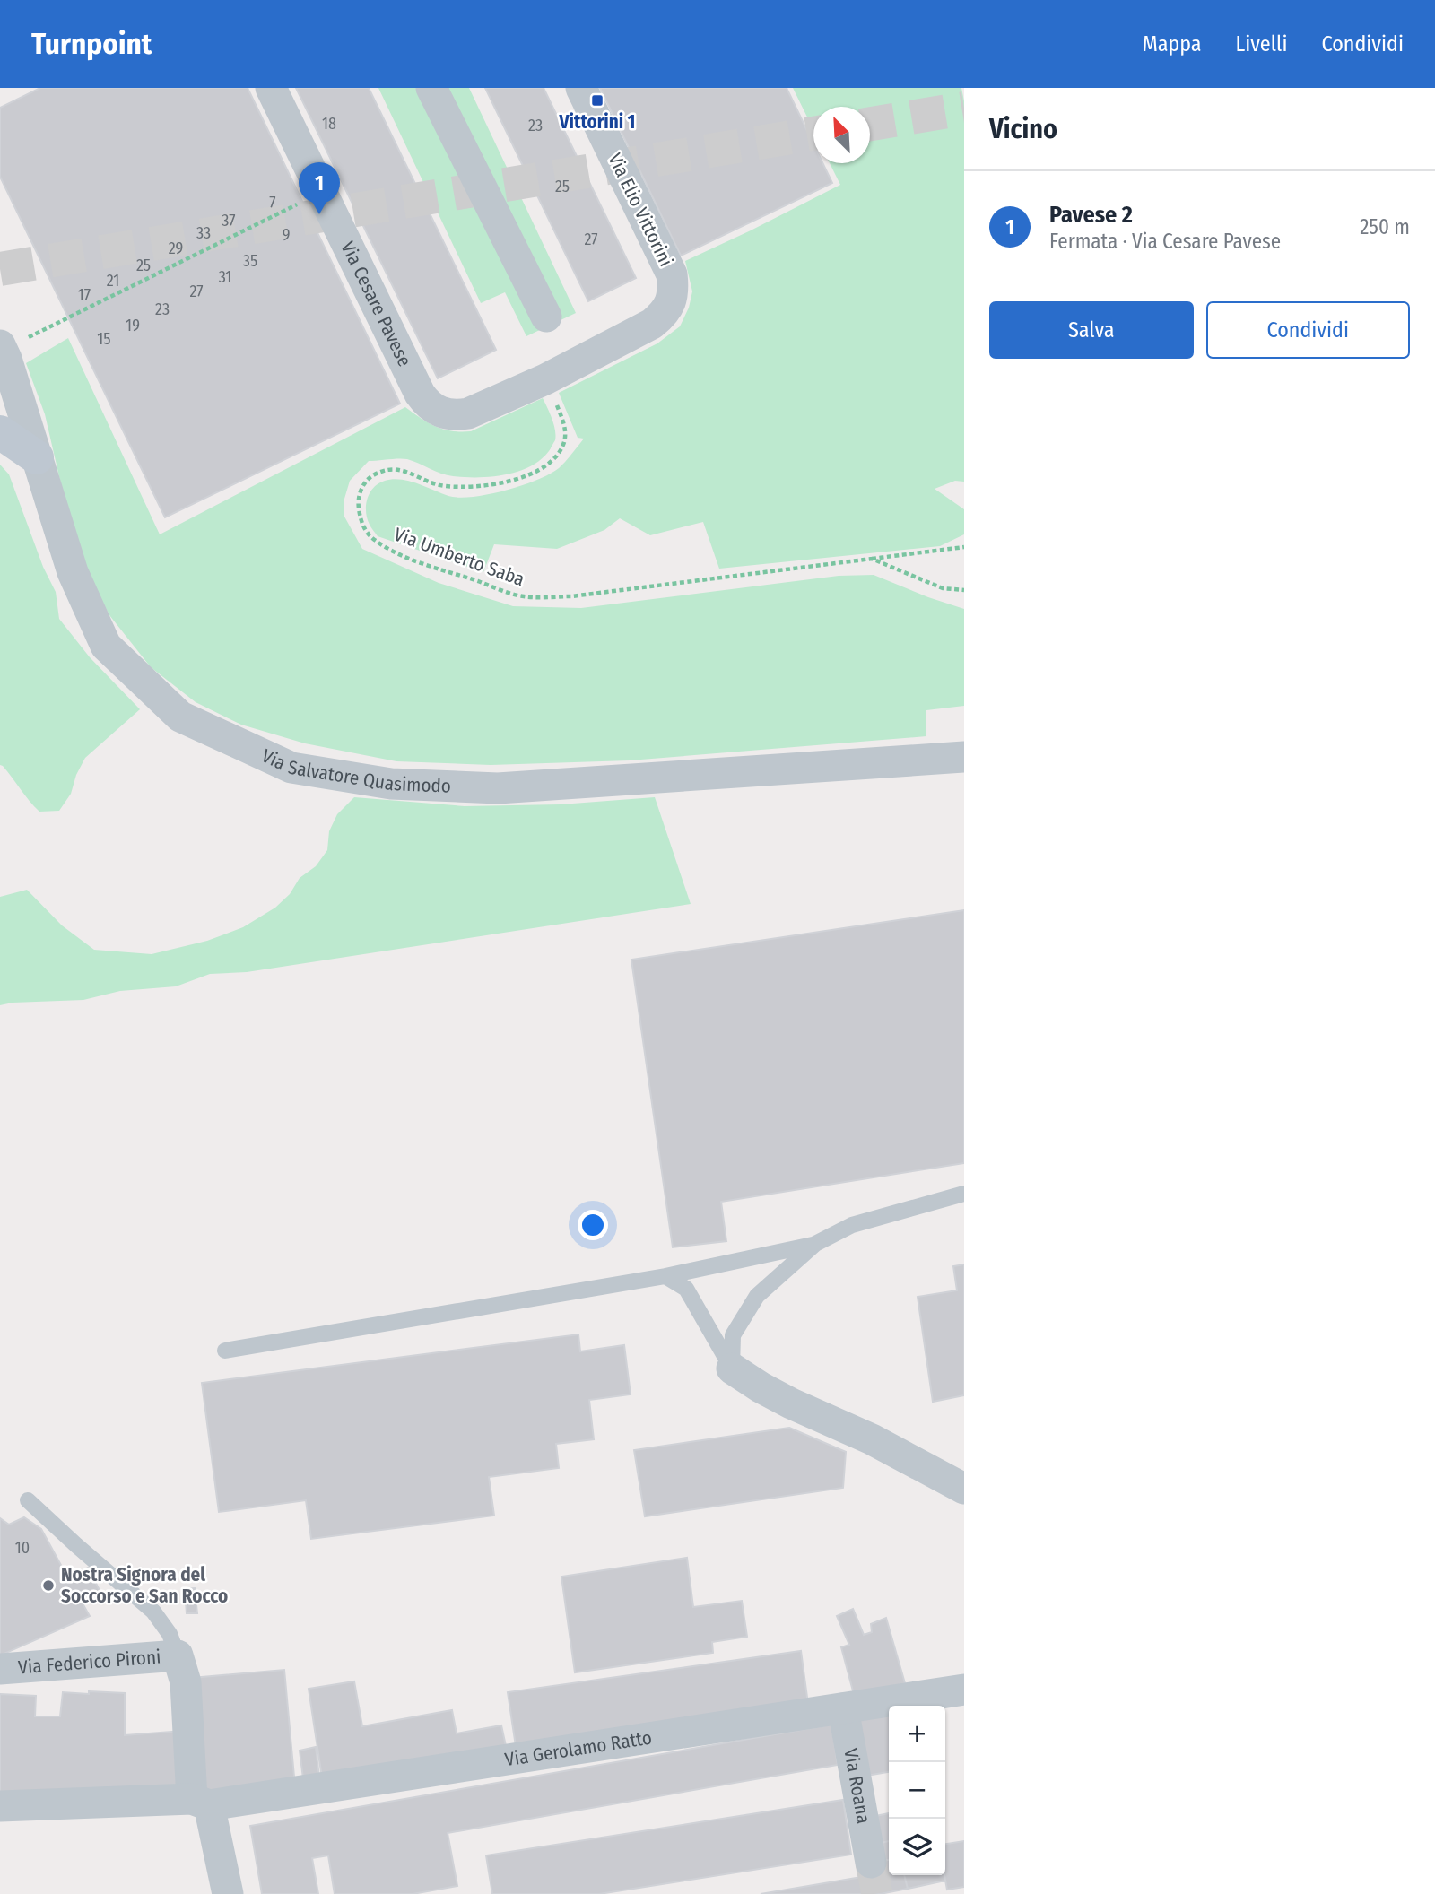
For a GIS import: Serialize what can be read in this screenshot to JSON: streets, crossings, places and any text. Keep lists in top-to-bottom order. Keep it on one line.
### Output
{"streets":{"street":["Via Elio Vittorini","Via Cesare Pavese","Via Salvatore Quasimodo","Via Federico Pironi","Via Gerolamo Ratto","Via Roana"],"path":["Via Umberto Saba"]},"crossings":[["Via Elio Vittorini","Via Cesare Pavese"],["Via Elio Vittorini","Via Umberto Saba"],["Via Cesare Pavese","Via Umberto Saba"],["Via Federico Pironi","Via Gerolamo Ratto"],["Via Gerolamo Ratto","Via Roana"]],"places":{"transit":["Vittorini 1"],"other":["Nostra Signora del Soccorso e San Rocco"]},"house_numbers":["18","23","25","7","37","33","9","27","29","35","25","31","21","27","17","23","19","15","10"],"north":"top left","page":{"header":"Turnpoint","nav":["Mappa","Livelli","Condividi"],"heading":"Vicino","pins":"1","list":[{"mark":"1","name":"Pavese 2","note":"Fermata · Via Cesare Pavese","value":"250 m"}],"buttons":["Salva","Condividi"],"map_buttons":["+","−"]}}
